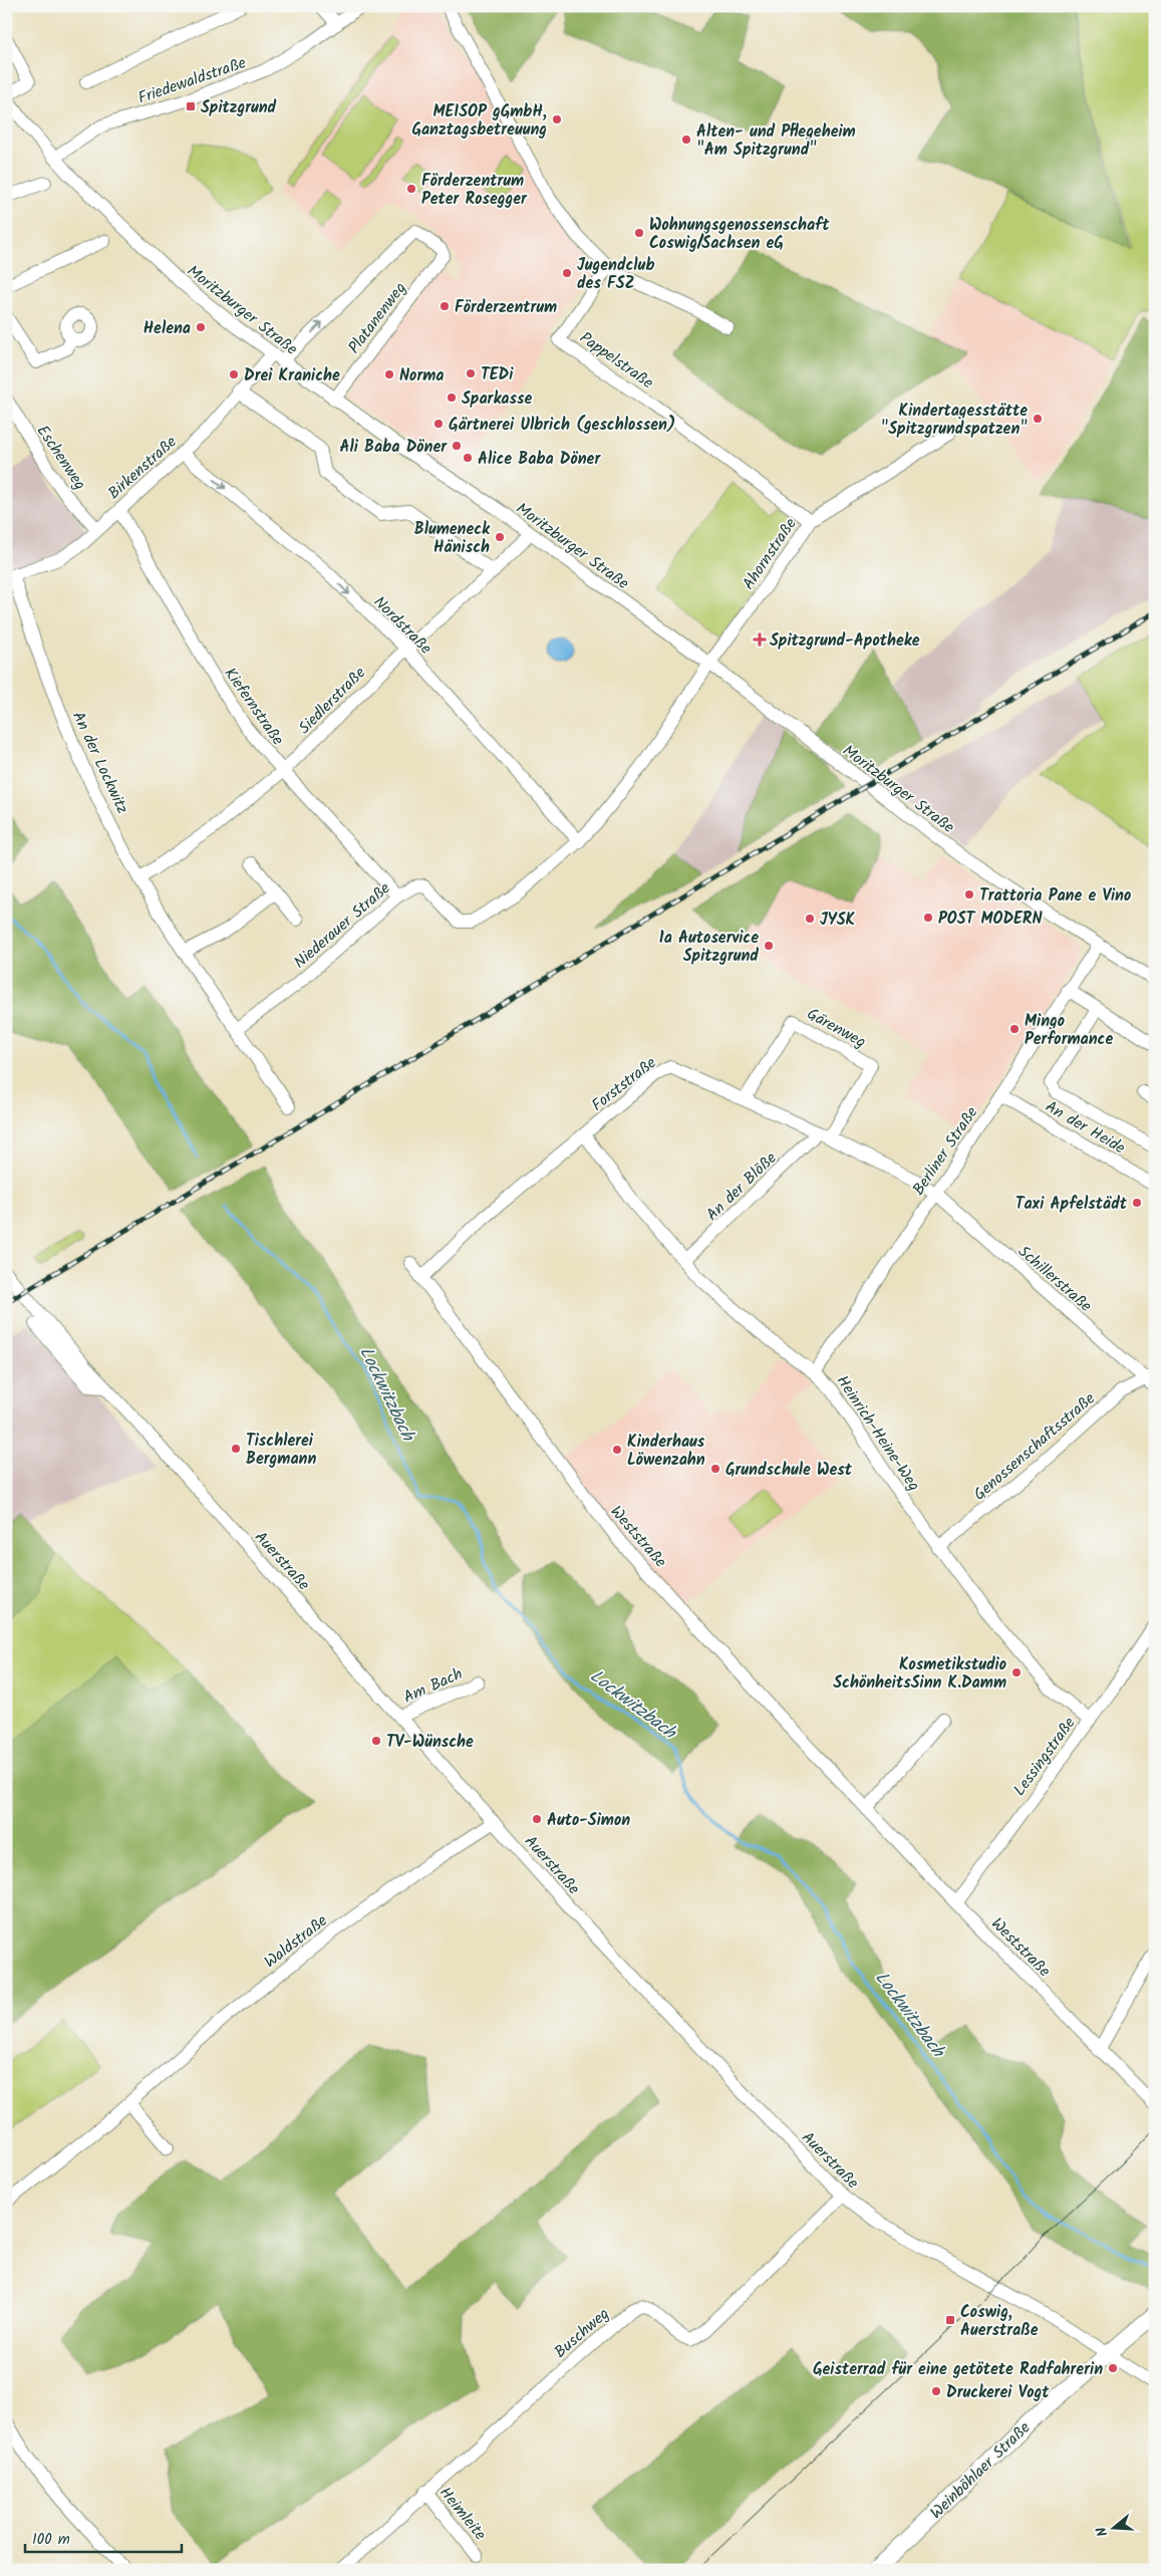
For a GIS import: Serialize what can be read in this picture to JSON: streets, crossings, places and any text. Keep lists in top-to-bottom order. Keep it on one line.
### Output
{"streets":{"main road":["Weinböhlaer Straße"],"street":["Friedewaldstraße","Moritzburger Straße","Platanenweg","Pappelstraße","Eschenweg","Birkenstraße","Ahornstraße","Nordstraße","Siedlerstraße","Kiefernstraße","An der Lockwitz","Niederauer Straße","Gärenweg","Forststraße","An der Heide","Berliner Straße","An der Blöße","Schillerstraße","Heinrich-Heine-Weg","Genossenschaftsstraße","Weststraße","Auerstraße","Am Bach","Lessingstraße","Waldstraße","Buschweg","Heimleite"]},"crossings":[["Friedewaldstraße","Moritzburger Straße"],["Moritzburger Straße","Platanenweg"],["Moritzburger Straße","Birkenstraße"],["Moritzburger Straße","Ahornstraße"],["Moritzburger Straße","Siedlerstraße"],["Moritzburger Straße","Niederauer Straße"],["Moritzburger Straße","Berliner Straße"],["Platanenweg","Birkenstraße"],["Pappelstraße","Ahornstraße"],["Eschenweg","Birkenstraße"],["Birkenstraße","Nordstraße"],["Birkenstraße","Kiefernstraße"],["Birkenstraße","An der Lockwitz"],["Ahornstraße","Niederauer Straße"],["Nordstraße","Siedlerstraße"],["Nordstraße","Niederauer Straße"],["Siedlerstraße","Kiefernstraße"],["Siedlerstraße","An der Lockwitz"],["Kiefernstraße","Niederauer Straße"],["An der Lockwitz","Niederauer Straße"],["Gärenweg","Forststraße"],["Gärenweg","An der Blöße"],["Forststraße","Berliner Straße"],["Forststraße","An der Blöße"],["Forststraße","Schillerstraße"],["Forststraße","Heinrich-Heine-Weg"],["Forststraße","Weststraße"],["An der Heide","Berliner Straße"],["Berliner Straße","Schillerstraße"],["Berliner Straße","Heinrich-Heine-Weg"],["An der Blöße","Heinrich-Heine-Weg"],["Schillerstraße","Genossenschaftsstraße"],["Heinrich-Heine-Weg","Genossenschaftsstraße"],["Heinrich-Heine-Weg","Lessingstraße"],["Weststraße","Lessingstraße"],["Auerstraße","Am Bach"],["Auerstraße","Waldstraße"],["Auerstraße","Buschweg"],["Auerstraße","Weinböhlaer Straße"],["Buschweg","Heimleite"]],"water":["Lockwitzbach"],"places":{"transit":["Spitzgrund","Coswig, Auerstraße"],"other":["MEISOP gGmbH, Ganztagsbetreuung","Alten- und Pflegeheim \"Am Spitzgrund\"","Förderzentrum Peter Rosegger","Wohnungsgenossenschaft Coswig/Sachsen eG","Jugendclub des FSZ","Förderzentrum","Helena","TEDi","Drei Kraniche","Norma","Sparkasse","Kindertagesstätte \"Spitzgrundspatzen\"","Gärtnerei Ulbrich (geschlossen)","Ali Baba Döner","Alice Baba Döner","Blumeneck Hänisch","Trattoria Pane e Vino","POST MODERN","JYSK","1a Autoservice Spitzgrund","Mingo Performance","Taxi Apfelstädt","Tischlerei Bergmann","Kinderhaus Löwenzahn","Grundschule West","Kosmetikstudio SchönheitsSinn K.Damm","TV-Wünsche","Auto-Simon","Geisterrad für eine getötete Radfahrerin","Druckerei Vogt"],"health":["Spitzgrund-Apotheke"]},"scale_bar":"100 m","north":"left"}
